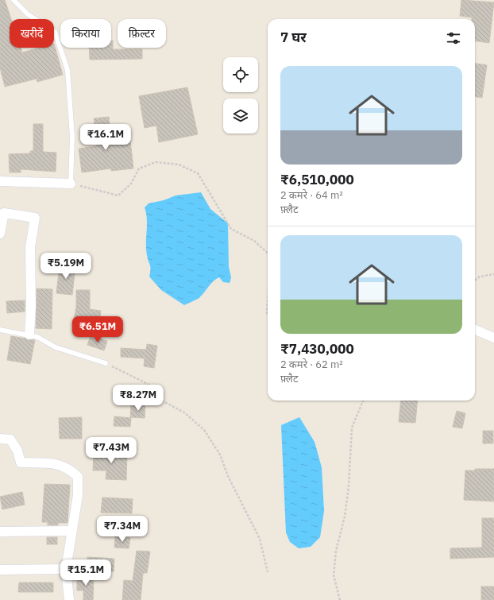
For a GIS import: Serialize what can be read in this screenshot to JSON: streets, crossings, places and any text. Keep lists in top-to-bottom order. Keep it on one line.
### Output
{"page":{"chip":["खरीदें","किराया","फ़िल्टर"],"heading":"7 घर","list":[{"name":"₹6,510,000","note":"2 कमरे · 64 m² · फ़्लैट"},{"name":"₹7,430,000","note":"2 कमरे · 62 m² · फ़्लैट"}],"price":["₹16.1M","₹5.19M","₹6.51M","₹8.27M","₹7.43M","₹7.34M","₹15.1M"]}}
